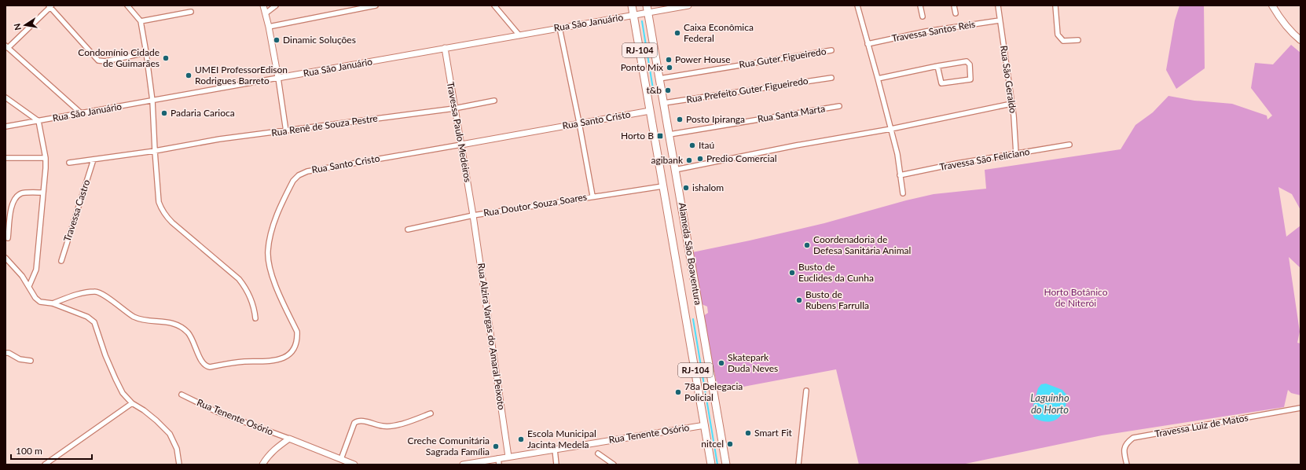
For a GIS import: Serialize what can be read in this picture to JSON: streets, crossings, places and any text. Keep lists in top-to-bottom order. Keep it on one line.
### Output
{"streets":{"highway":["RJ-104","Alameda São Boaventura"],"street":["Rua São Januário","Travessa Santos Reis","Rua Guter Figueiredo","Rua São Geraldo","Rua Prefeito Guter Figueiredo","Rua Santa Marta","Rua Santo Cristo","Rua Renê de Souza Pestre","Travessa Paulo Medeiros","Travessa São Feliciano","Rua Doutor Souza Soares","Travessa Castro","Rua Alzira Vargas do Amaral Peixoto","Rua Tenente Osório","Travessa Luiz de Matos"]},"crossings":[["Rua São Januário","Travessa Paulo Medeiros"],["Rua São Januário","Alameda São Boaventura"],["Travessa Santos Reis","Rua São Geraldo"],["Rua Guter Figueiredo","Alameda São Boaventura"],["Rua São Geraldo","Travessa São Feliciano"],["Rua Prefeito Guter Figueiredo","Alameda São Boaventura"],["Rua Santa Marta","Alameda São Boaventura"],["Rua Santo Cristo","Travessa Paulo Medeiros"],["Rua Santo Cristo","Alameda São Boaventura"],["Rua Renê de Souza Pestre","Travessa Paulo Medeiros"],["Rua Renê de Souza Pestre","Travessa Castro"],["Travessa Paulo Medeiros","Rua Doutor Souza Soares"],["Travessa Paulo Medeiros","Rua Alzira Vargas do Amaral Peixoto"],["Rua Doutor Souza Soares","Alameda São Boaventura"],["Rua Doutor Souza Soares","Rua Alzira Vargas do Amaral Peixoto"],["Alameda São Boaventura","Rua Tenente Osório"],["Rua Alzira Vargas do Amaral Peixoto","Rua Tenente Osório"]],"water":["Laguinho do Horto"],"parks":["Horto Botânico de Niterói"],"places":{"other":["Caixa Econômica Federal","Dinamic Soluções","Condomínio Cidade de Guimarães","Power House","Ponto Mix","UMEI ProfessorEdison Rodrigues Barreto","t&b","Padaria Carioca","Posto Ipiranga","Itaú","Predio Comercial","agibank","ishalom","Coordenadoria de Defesa Sanitária Animal","Busto de Euclides da Cunha","Busto de Rubens Farrulla","Skatepark Duda Neves","78a Delegacia Policial","Smart Fit","Escola Municipal Jacinta Medela","nitcel","Creche Comunitária Sagrada Família"],"transit":["Horto B"]},"scale_bar":"100 m","north":"left"}
